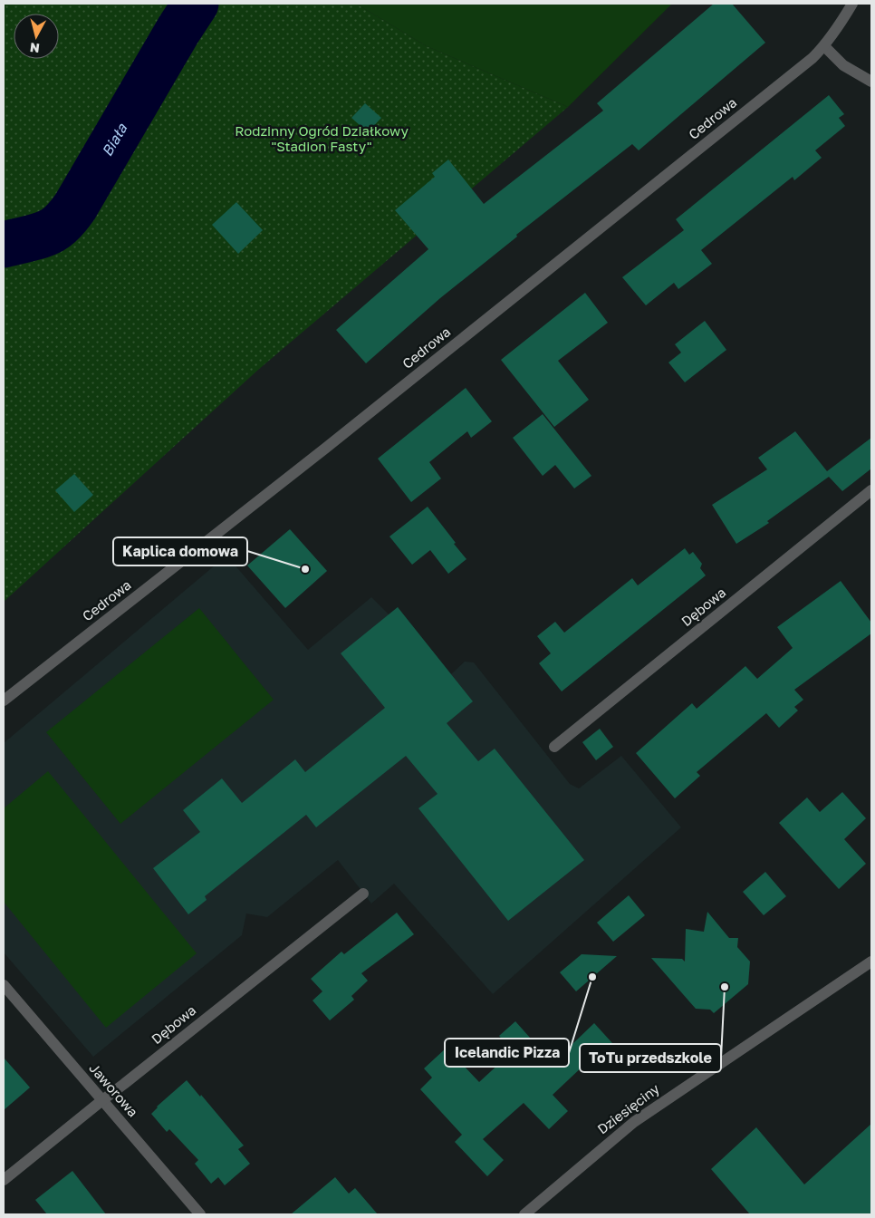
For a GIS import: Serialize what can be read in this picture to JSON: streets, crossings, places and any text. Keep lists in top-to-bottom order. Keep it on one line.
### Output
{"streets":{"street":["Cedrowa","Dębowa","Jaworowa","Dziesięciny"]},"crossings":[["Dębowa","Jaworowa"]],"water":["Biała"],"parks":["Rodzinny Ogród Działkowy \"Stadion Fasty\""],"places":["Kaplica domowa","Icelandic Pizza","ToTu przedszkole"],"north":"bottom"}
